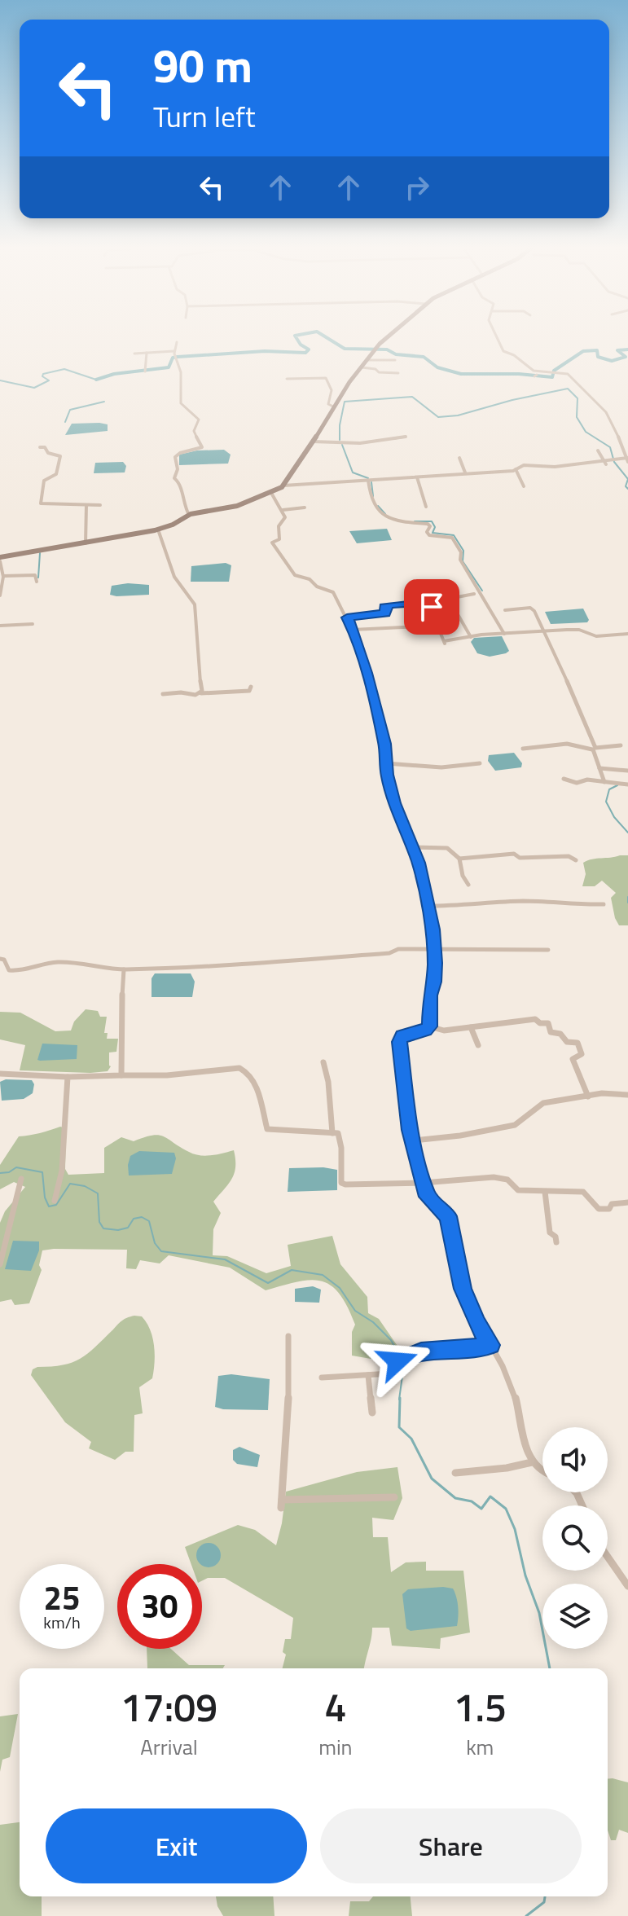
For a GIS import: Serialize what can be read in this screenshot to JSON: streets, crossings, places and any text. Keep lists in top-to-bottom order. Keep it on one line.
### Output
{"page":{"turn":["90 m","Turn left"],"speed":"25 km/h","limit":"30","eta":["17:09","Arrival","4","min","1.5","km"],"buttons":["Exit","Share"]}}
